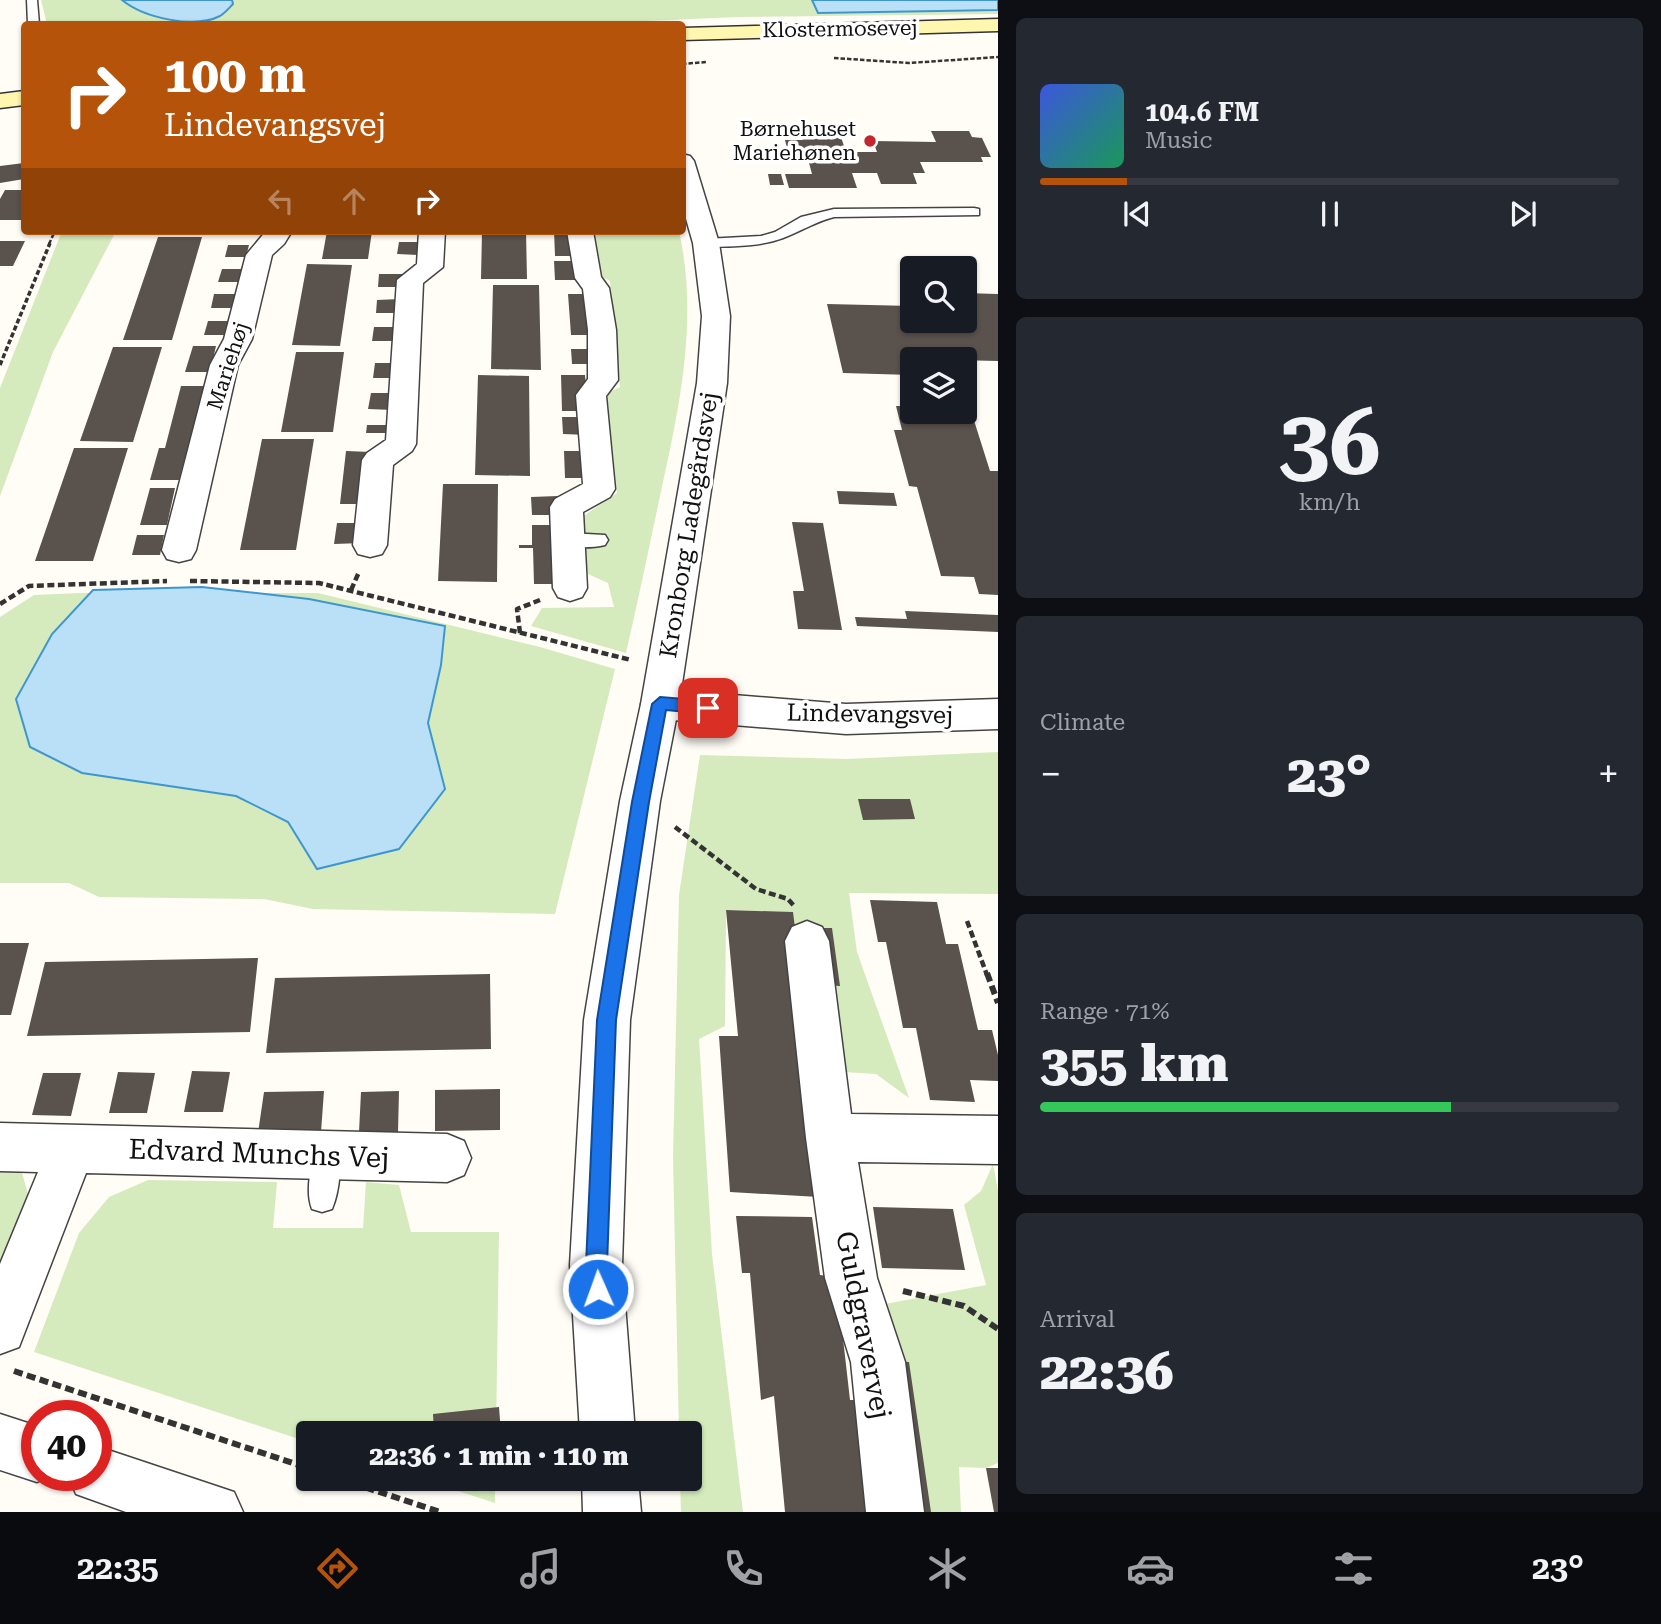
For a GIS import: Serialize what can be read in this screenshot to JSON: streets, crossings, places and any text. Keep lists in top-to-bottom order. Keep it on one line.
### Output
{"streets":{"main road":["Klostermosevej"],"street":["Mariehøj","Kronborg Ladegårdsvej","Lindevangsvej","Edvard Munchs Vej","Guldgravervej"]},"crossings":[["Kronborg Ladegårdsvej","Lindevangsvej"]],"places":["Børnehuset Mariehønen"],"page":{"turn":["100 m","Lindevangsvej"],"song":["104.6 FM","Music"],"tile":[["36","km/h"],"Climate",["Range · 71%","355 km"],["Arrival","22:36"]],"heat":["−","23°","+"],"limit":"40","trip":"22:36 · 1 min · 110 m","tabs":["22:35","23°"]}}
